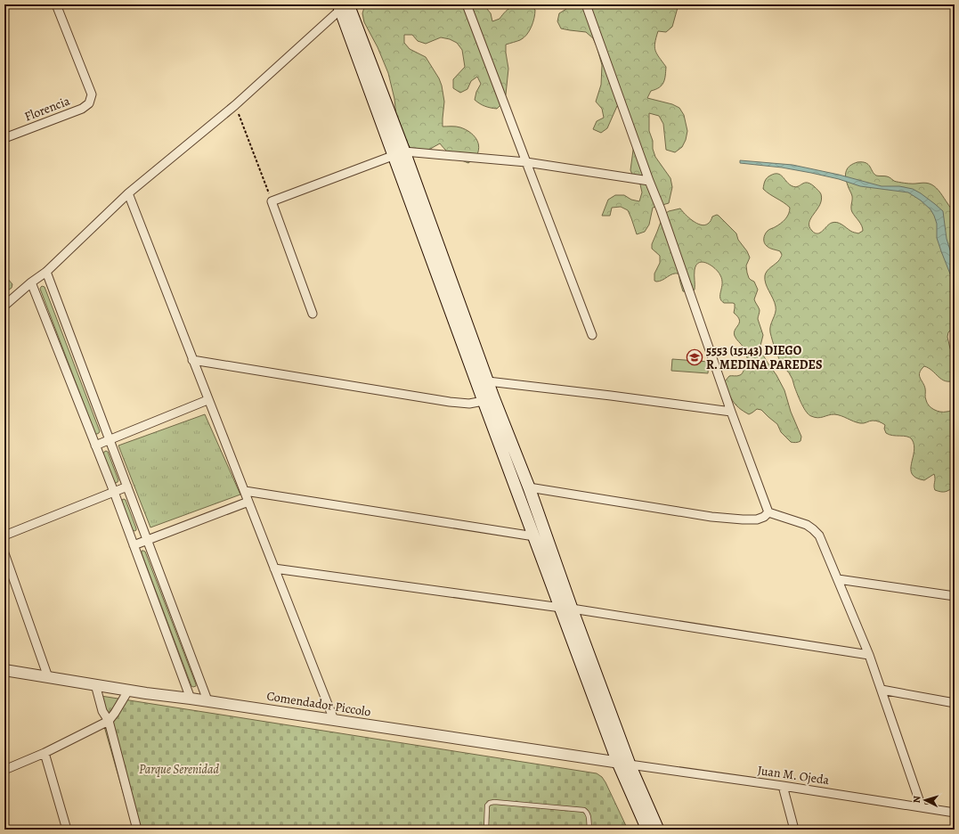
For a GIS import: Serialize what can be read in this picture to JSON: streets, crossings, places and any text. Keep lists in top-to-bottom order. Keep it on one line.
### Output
{"streets":{"street":["Florencia","Comendador Piccolo","Juan M. Ojeda"]},"crossings":[["Comendador Piccolo","Juan M. Ojeda"]],"parks":["Parque Serenidad"],"places":{"school or university":["5553 (15143) DIEGO R. MEDINA PAREDES"]},"north":"left"}
